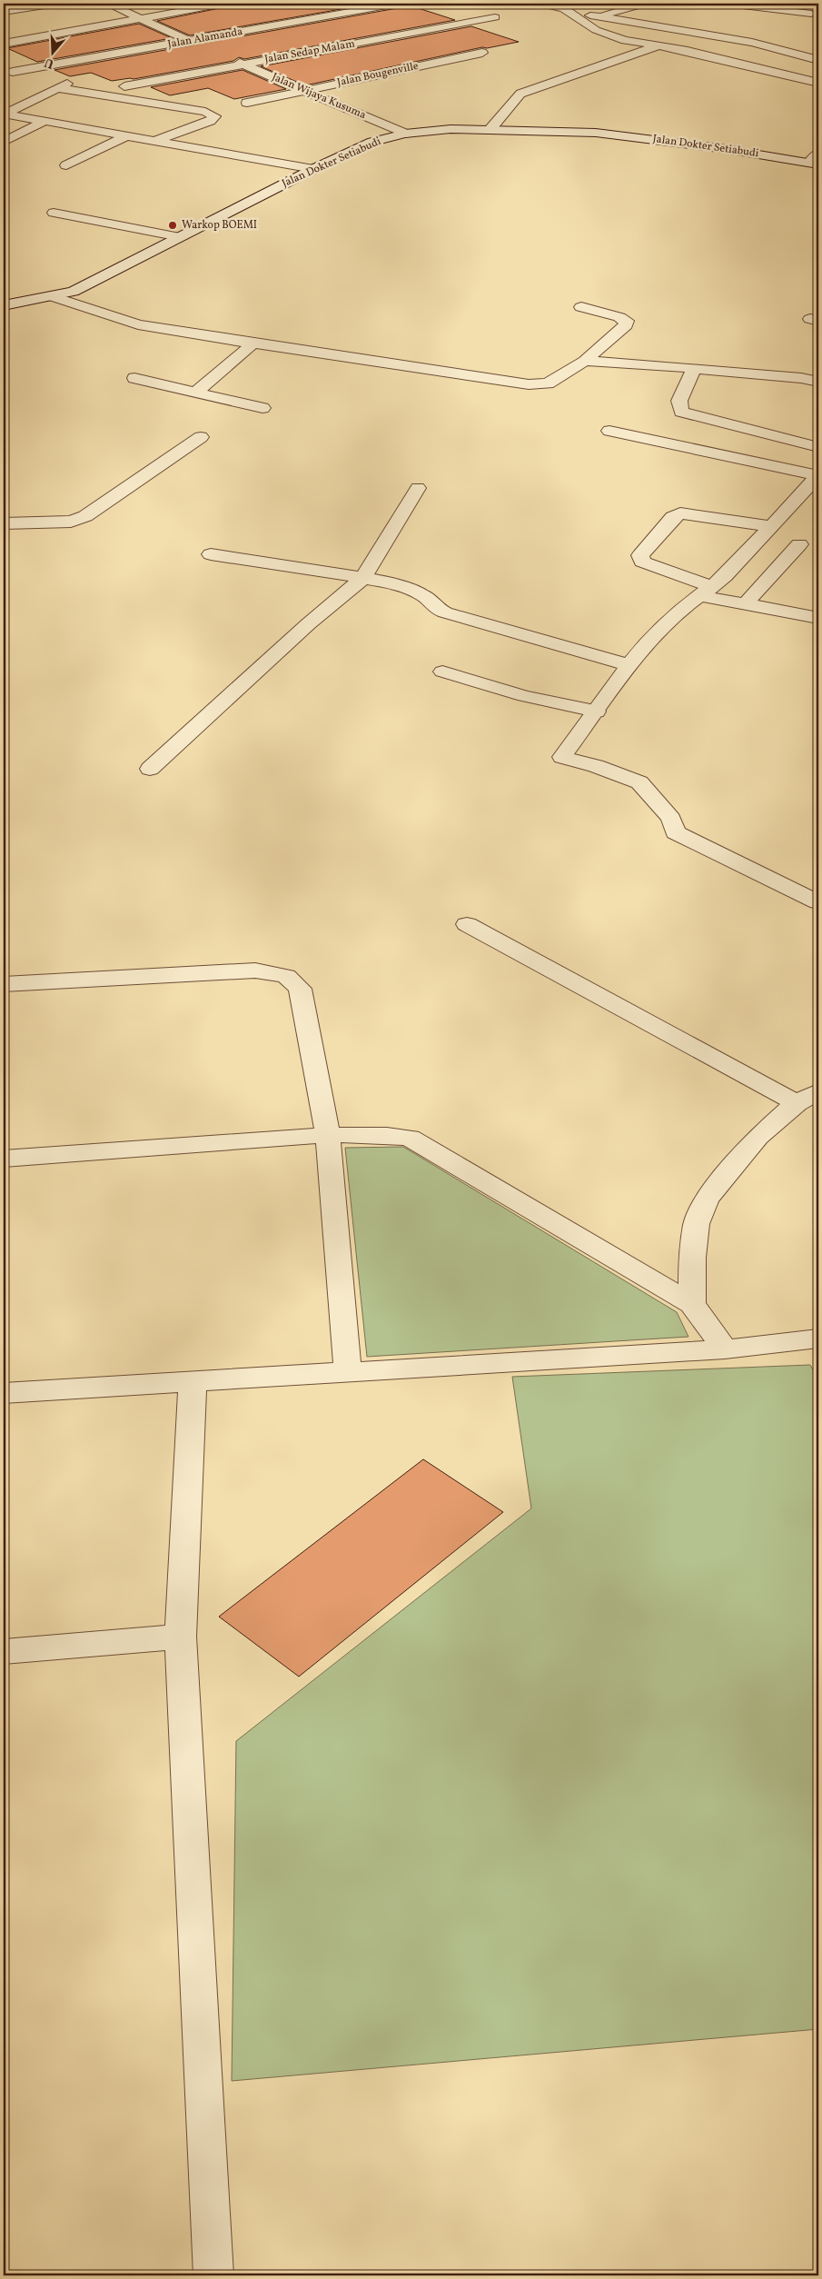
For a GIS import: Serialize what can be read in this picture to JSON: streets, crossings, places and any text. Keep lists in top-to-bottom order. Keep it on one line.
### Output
{"streets":{"street":["Jalan Alamanda","Jalan Sedap Malam","Jalan Bougenville","Jalan Wijaya Kusuma","Jalan Dokter Setiabudi"]},"crossings":[["Jalan Sedap Malam","Jalan Wijaya Kusuma"],["Jalan Bougenville","Jalan Wijaya Kusuma"],["Jalan Wijaya Kusuma","Jalan Dokter Setiabudi"]],"places":["Warkop BOEMI"],"north":"bottom"}
